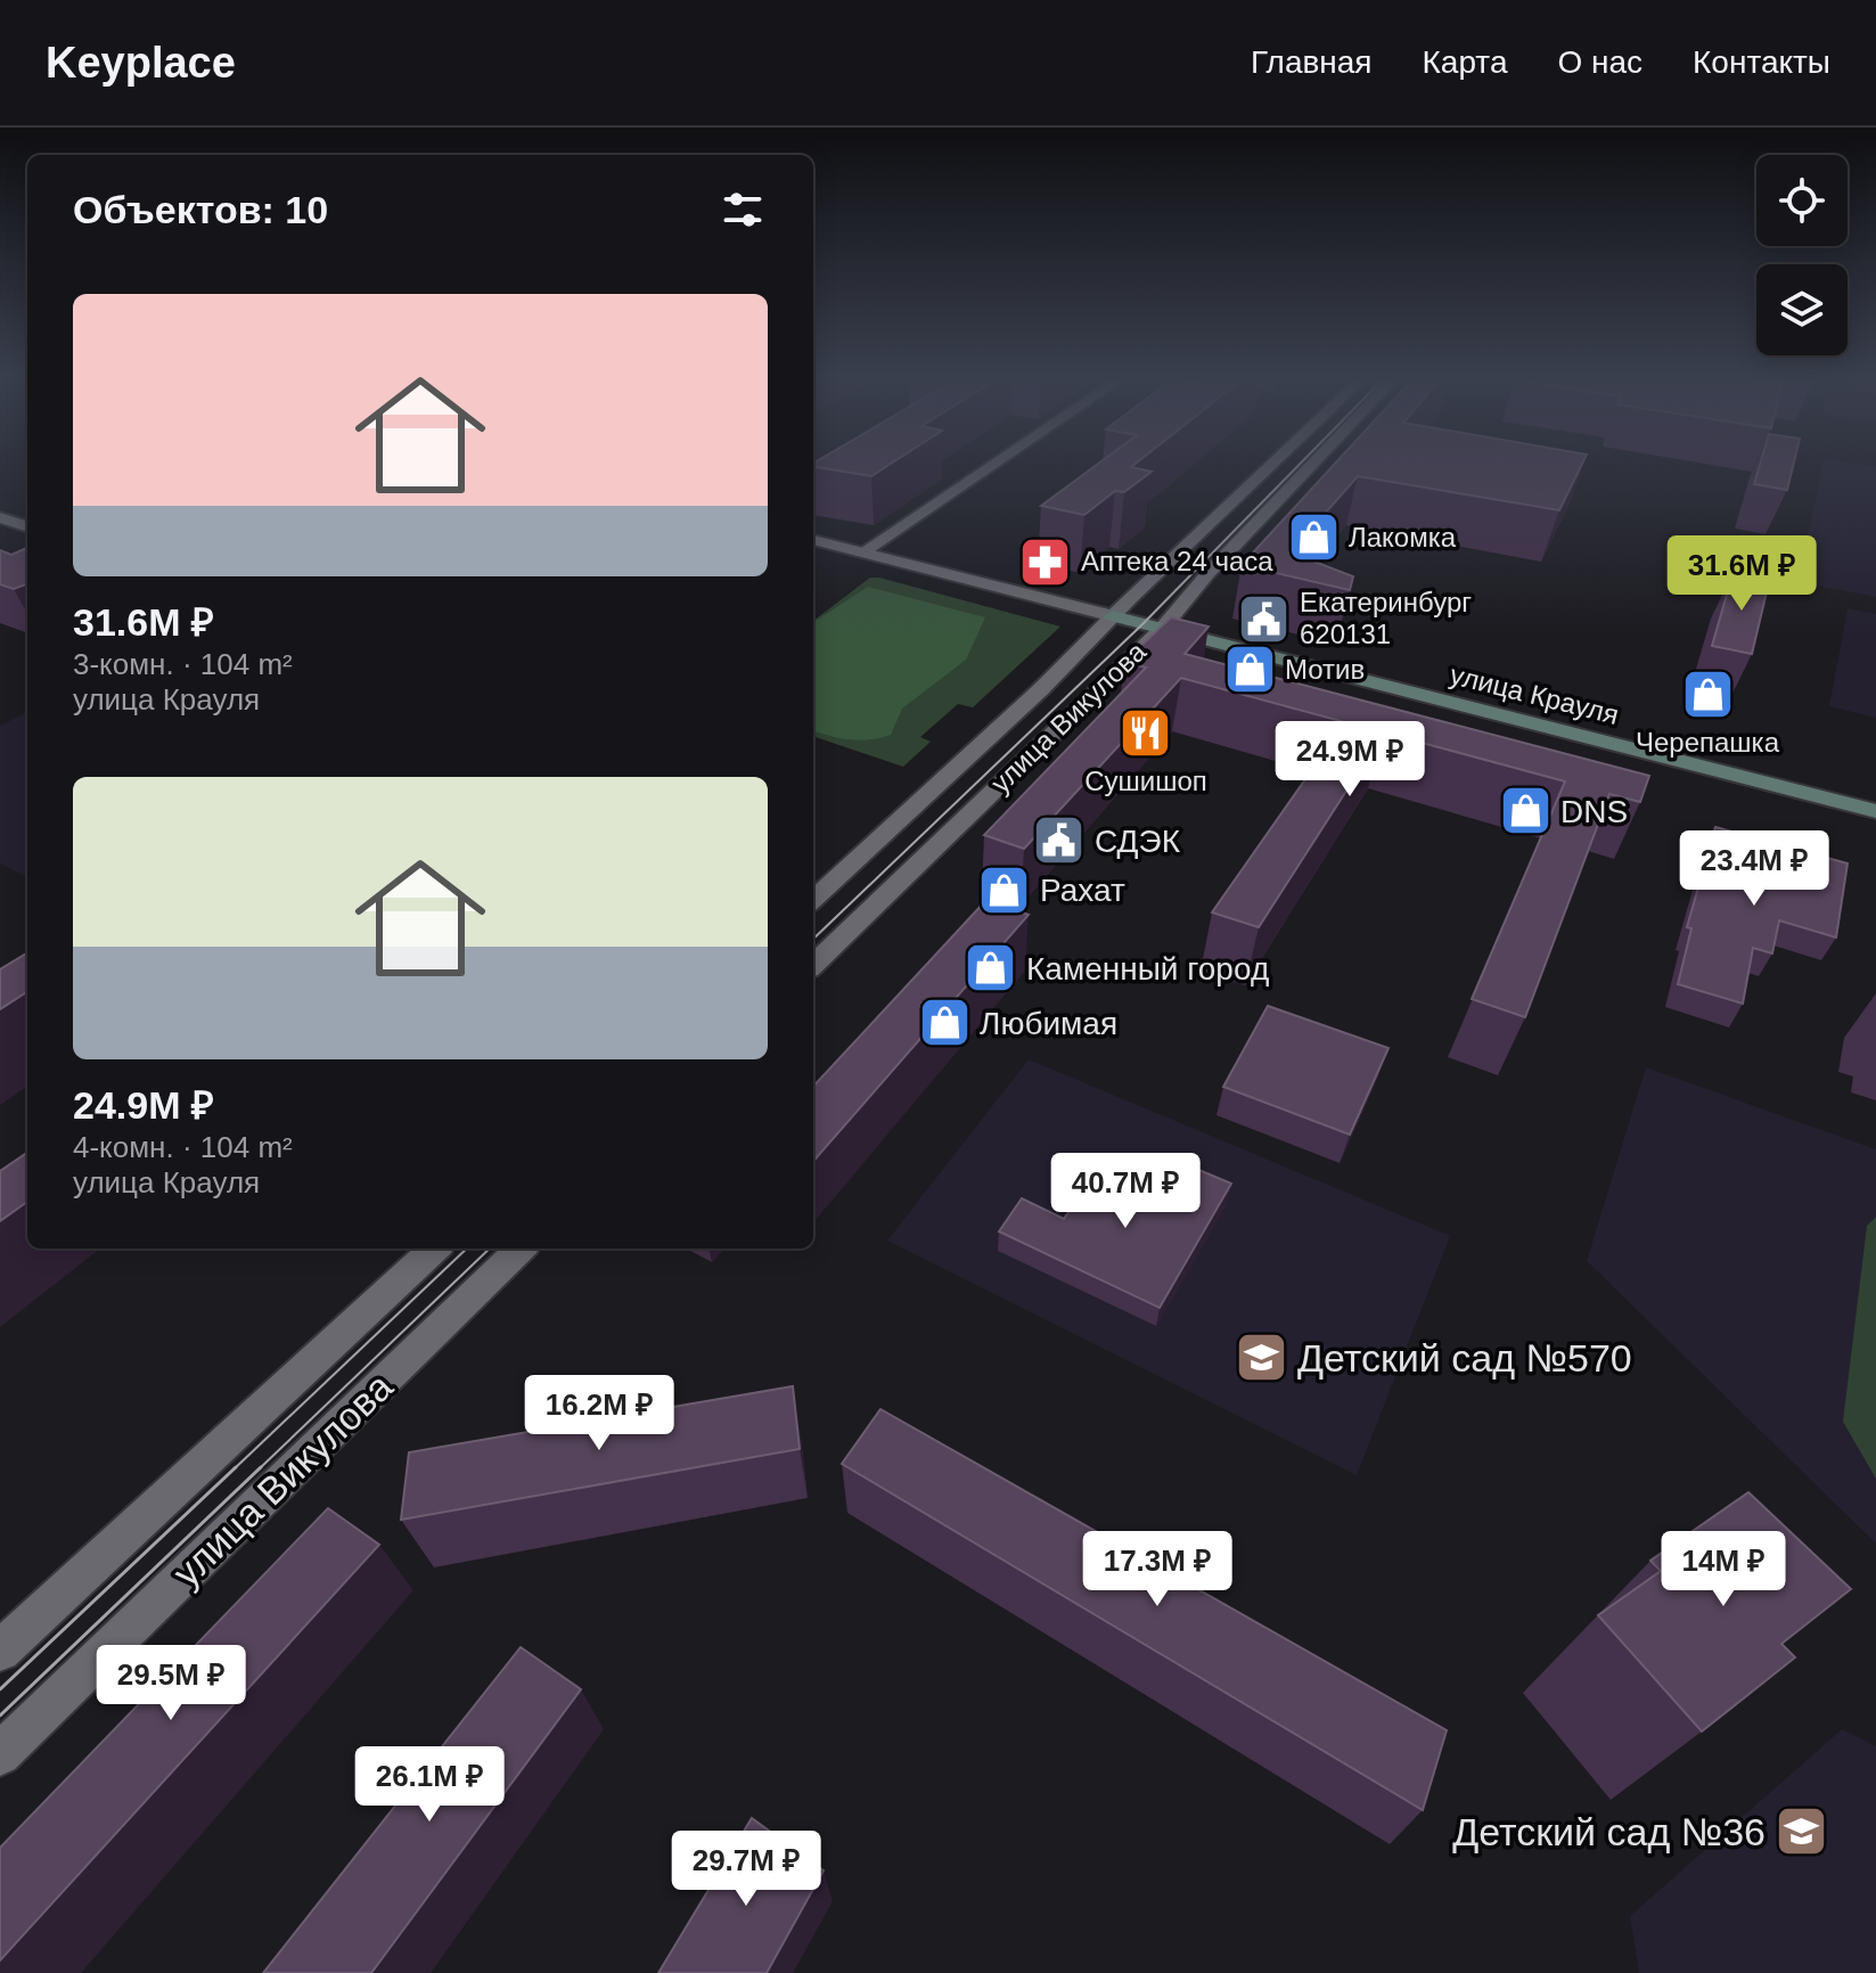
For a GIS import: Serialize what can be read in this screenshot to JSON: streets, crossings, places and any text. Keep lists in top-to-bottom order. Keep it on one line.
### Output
{"streets":{"main road":["улица Крауля"],"street":["улица Викулова"]},"crossings":[["улица Крауля","улица Викулова"]],"places":{"shop":["Лакомка","Мотив","Черепашка","DNS","Рахат","Каменный город","Любимая"],"pharmacy":["Аптека 24 часа"],"public building":["Екатеринбург 620131","СДЭК"],"restaurant":["Сушишоп"],"school or university":["Детский сад №570","Детский сад №36"]},"page":{"header":"Keyplace","nav":["Главная","Карта","О нас","Контакты"],"heading":"Объектов: 10","list":[{"name":"31.6M ₽","note":"3-комн. · 104 m² · улица Крауля"},{"name":"24.9M ₽","note":"4-комн. · 104 m² · улица Крауля"}],"price":["31.6M ₽","24.9M ₽","23.4M ₽","40.7M ₽","16.2M ₽","17.3M ₽","14M ₽","29.5M ₽","26.1M ₽","29.7M ₽"]}}
